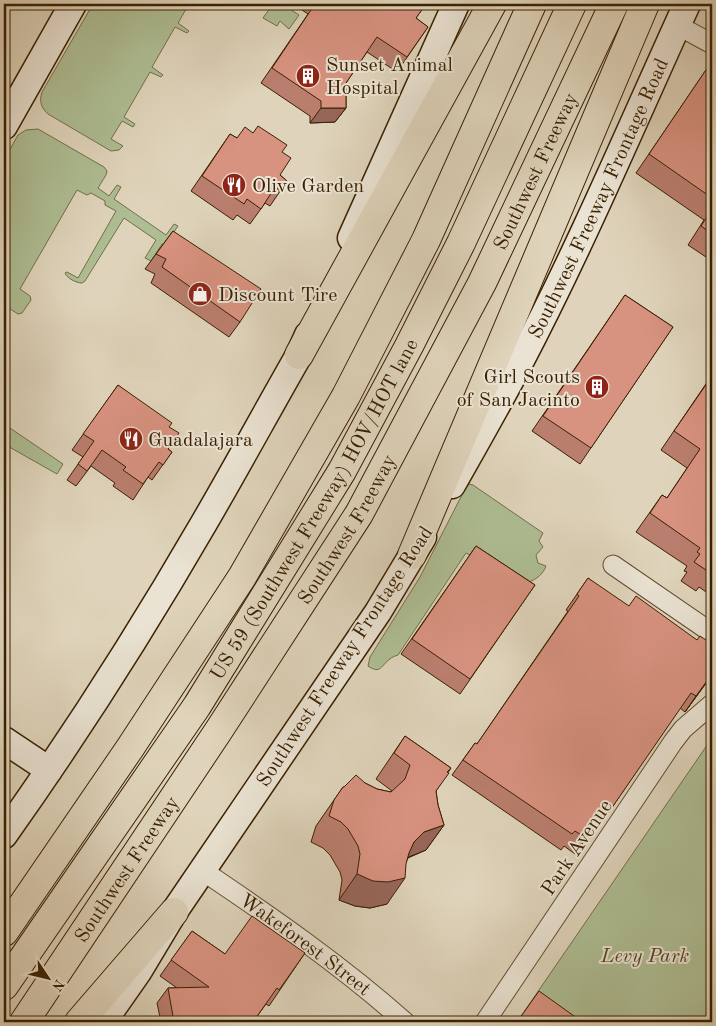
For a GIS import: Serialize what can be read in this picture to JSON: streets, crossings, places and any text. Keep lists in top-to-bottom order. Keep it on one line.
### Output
{"streets":{"highway":["Southwest Freeway","US 59 (Southwest Freeway) HOV/HOT lane"],"main road":["Southwest Freeway Frontage Road"],"street":["Park Avenue","Wakeforest Street"]},"crossings":[["Southwest Freeway Frontage Road","Wakeforest Street"]],"parks":["Levy Park"],"places":{"building":["Sunset Animal Hospital","Girl Scouts of San Jacinto"],"restaurant":["Olive Garden","Guadalajara"],"shop":["Discount Tire"]},"north":"bottom right"}
